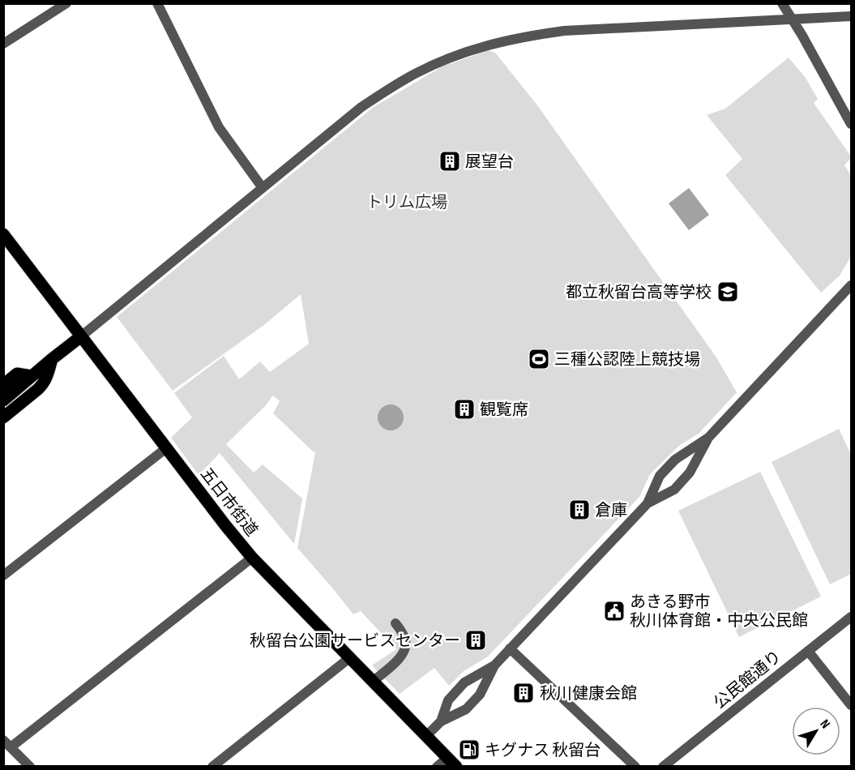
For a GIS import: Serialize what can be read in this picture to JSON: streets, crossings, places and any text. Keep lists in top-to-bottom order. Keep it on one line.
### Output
{"streets":{"main road":["五日市街道"],"street":["公民館通り"]},"parks":["トリム広場"],"places":{"building":["展望台","観覧席","倉庫","秋留台公園サービスセンター","秋川健康会館"],"school or university":["都立秋留台高等学校"],"sports":["三種公認陸上競技場"],"public building":["あきる野市 秋川体育館・中央公民館"],"fuel station":["キグナス 秋留台"]},"north":"top right"}
